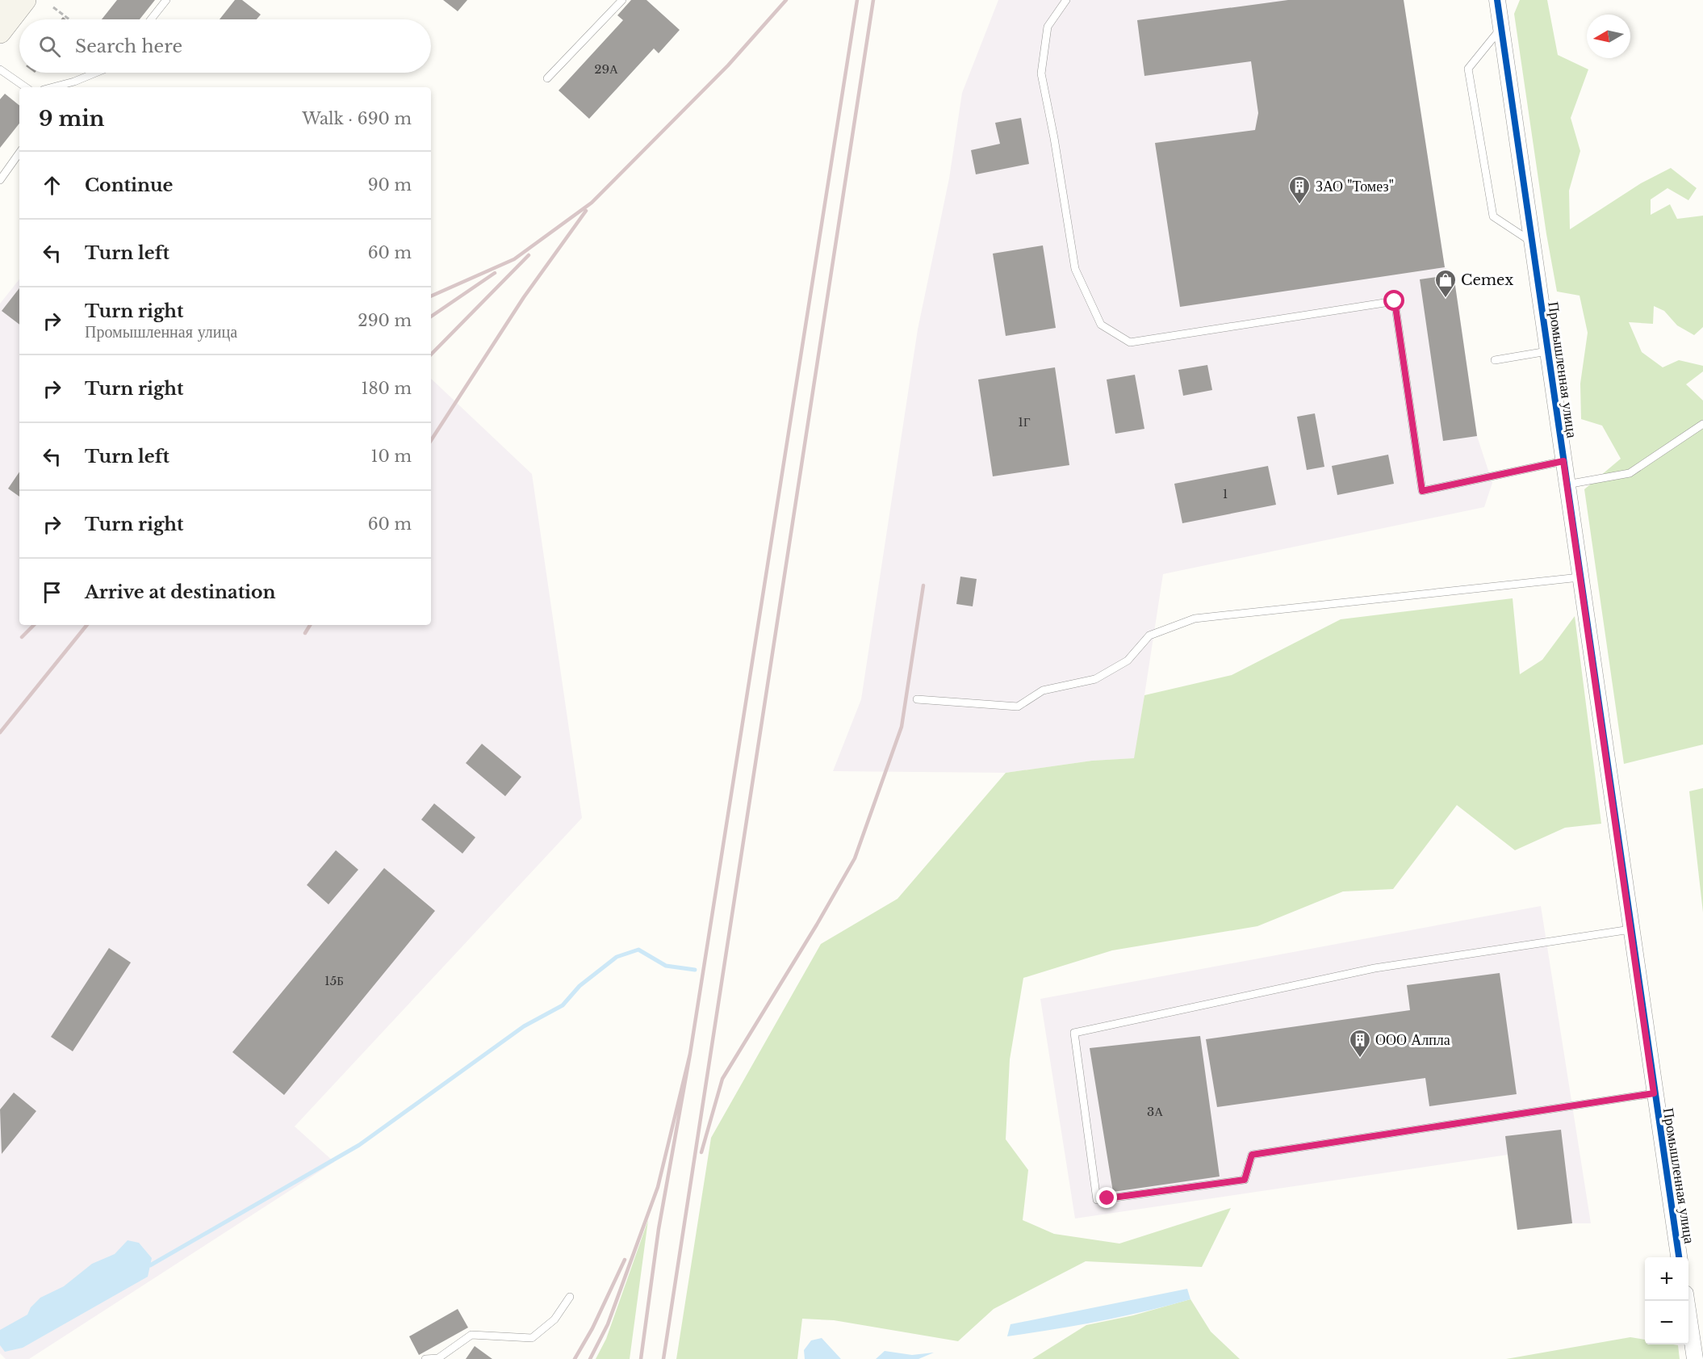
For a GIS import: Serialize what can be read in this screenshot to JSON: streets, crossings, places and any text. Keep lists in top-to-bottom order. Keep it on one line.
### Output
{"streets":{"street":["Промышленная улица"]},"places":{"building":["ЗАО \"Томез\"","ООО Алпла"],"shop":["Cemex"]},"house_numbers":["29А","1Г","1","15Б","3А"],"north":"left","page":{"search":"Search here","heading":["9 min","Walk · 690 m"],"list":[["Continue","90 m"],["Turn left","60 m"],["Turn right","Промышленная улица","290 m"],["Turn right","180 m"],["Turn left","10 m"],["Turn right","60 m"],"Arrive at destination"],"map_buttons":["+","−"]}}
